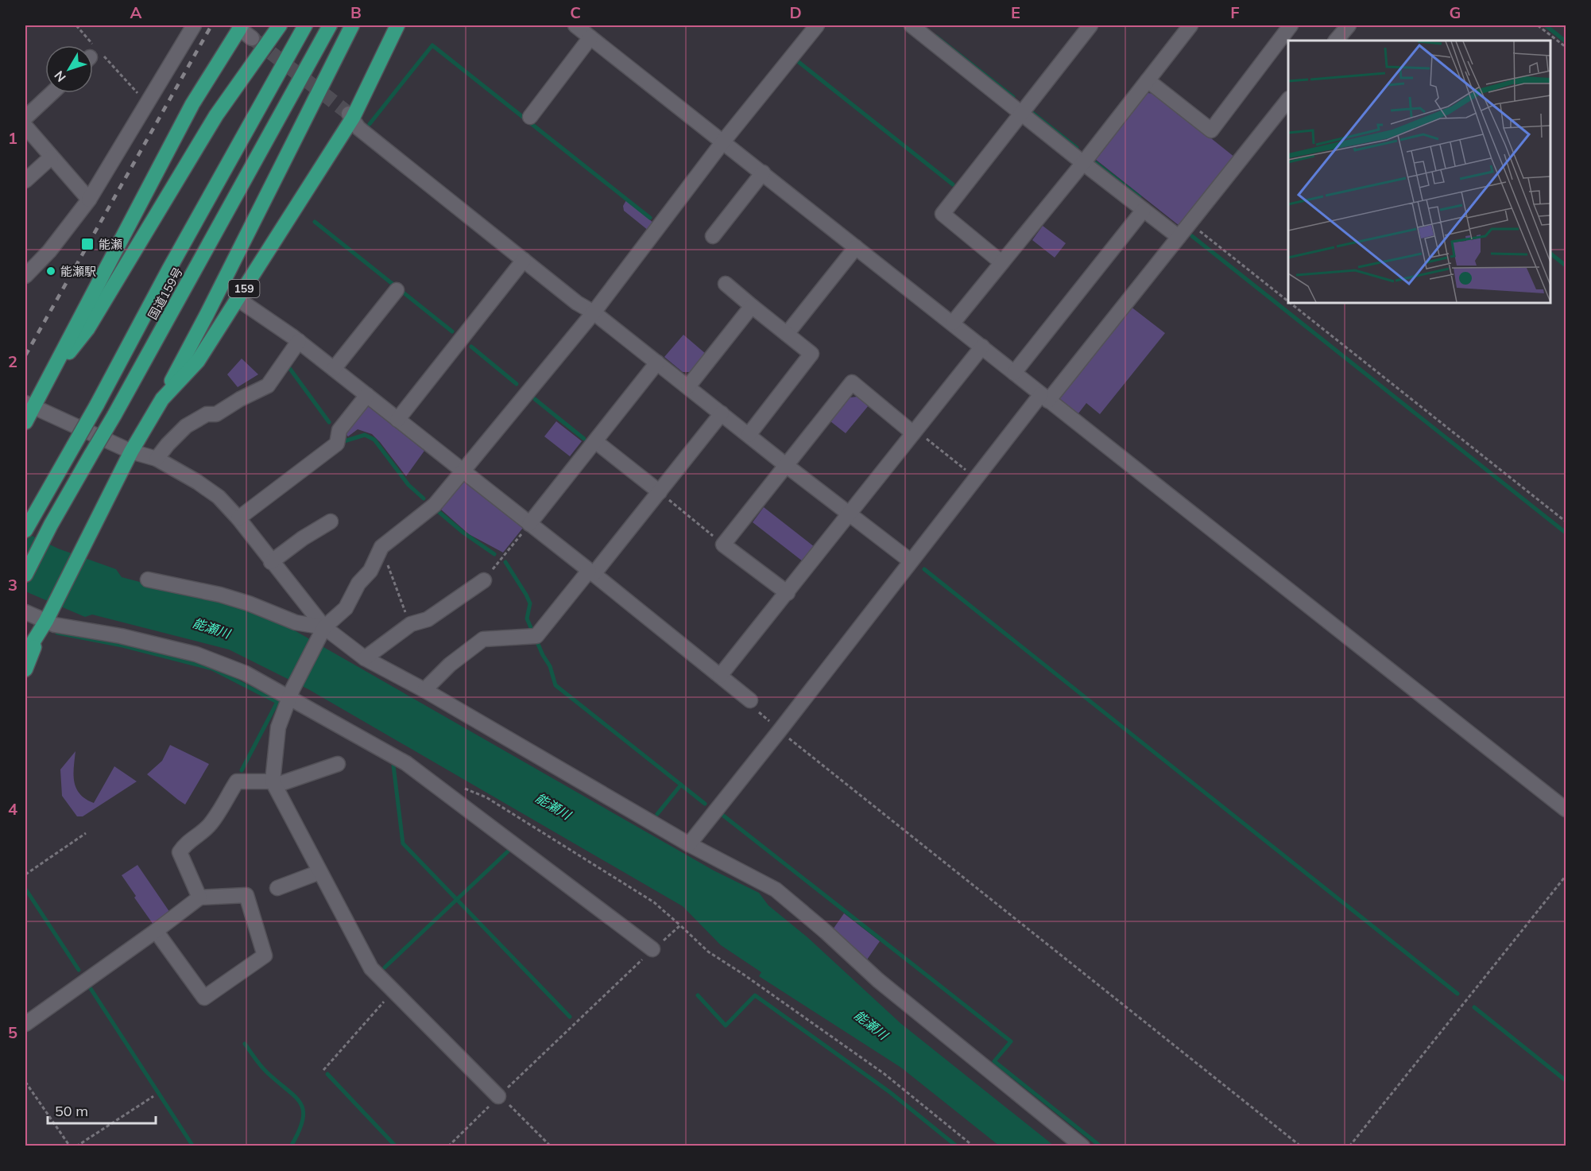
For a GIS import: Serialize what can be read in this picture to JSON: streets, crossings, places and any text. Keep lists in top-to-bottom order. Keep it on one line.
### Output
{"streets":{"highway":["159","国道159号"]},"water":["能瀬川"],"places":{"transit":["能瀬"],"other":["能瀬駅"]},"scale_bar":"50 m","north":"bottom left","grid":{"columns":["A","B","C","D","E","F","G"],"rows":["1","2","3","4","5"]}}
